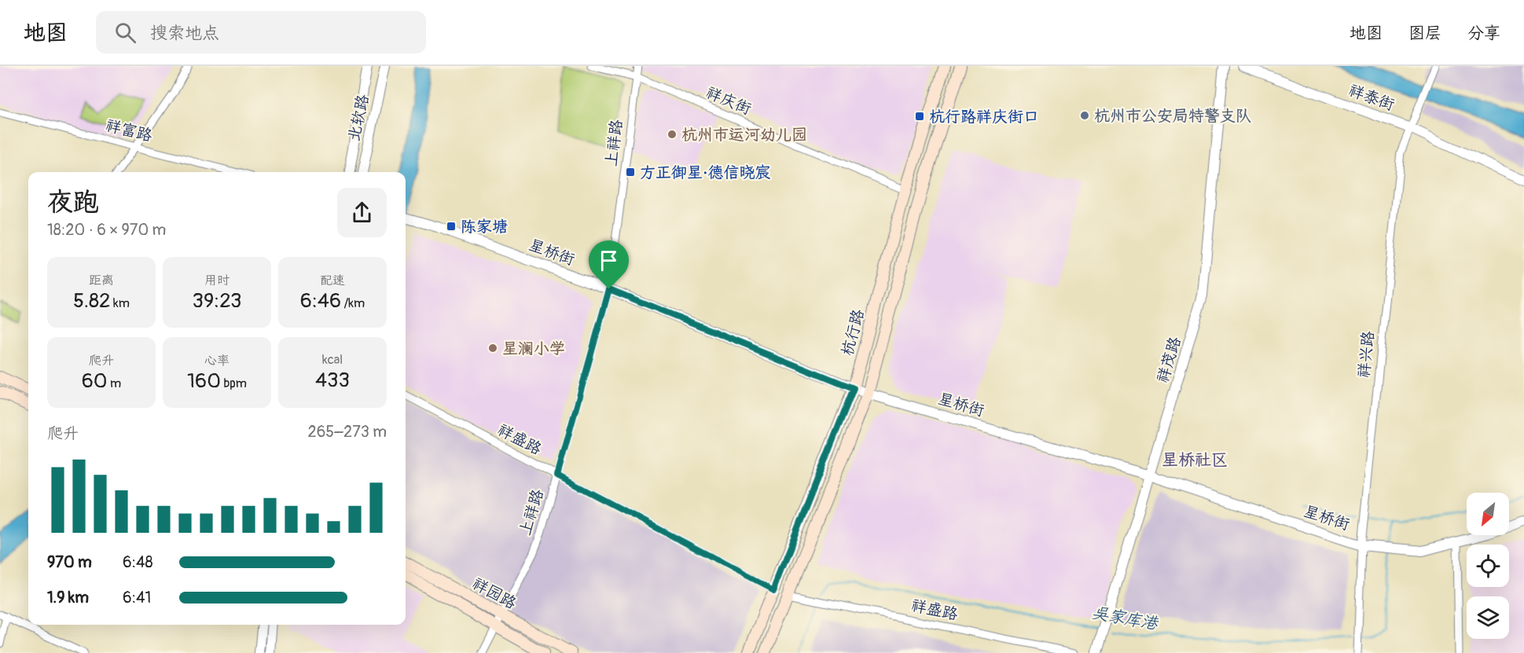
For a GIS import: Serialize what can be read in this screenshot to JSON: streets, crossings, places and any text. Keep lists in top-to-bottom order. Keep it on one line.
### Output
{"streets":{"main road":["杭行路","祥园路"],"street":["祥泰街","祥庆街","北软路","祥富路","上祥路","星桥街","祥兴路","祥茂路","祥盛路"]},"crossings":[["祥泰街","祥兴路"],["祥庆街","上祥路"],["祥庆街","杭行路"],["上祥路","星桥街"],["上祥路","祥盛路"],["上祥路","祥园路"],["星桥街","杭行路"],["星桥街","祥兴路"],["星桥街","祥茂路"],["杭行路","祥盛路"]],"districts":["星桥社区"],"water":["吴家库港"],"places":{"other":["杭州市公安局特警支队","杭州市运河幼儿园","星澜小学"],"transit":["杭行路祥庆街口","方正御星·德信晓宸","陈家塘"]},"north":"bottom left","page":{"header":"地图","search":"搜索地点","nav":["地图","图层","分享"],"heading":["夜跑","18:20 · 6 × 970 m"],"stats":[["距离","5.82 km"],["用时","39:23"],["配速","6:46 /km"],["爬升","60 m"],["心率","160 bpm"],["kcal","433"]],"chart":["爬升","265–273 m"],"list":[{"name":"970 m","note":"6:48"},{"name":"1.9 km","note":"6:41"}]}}
